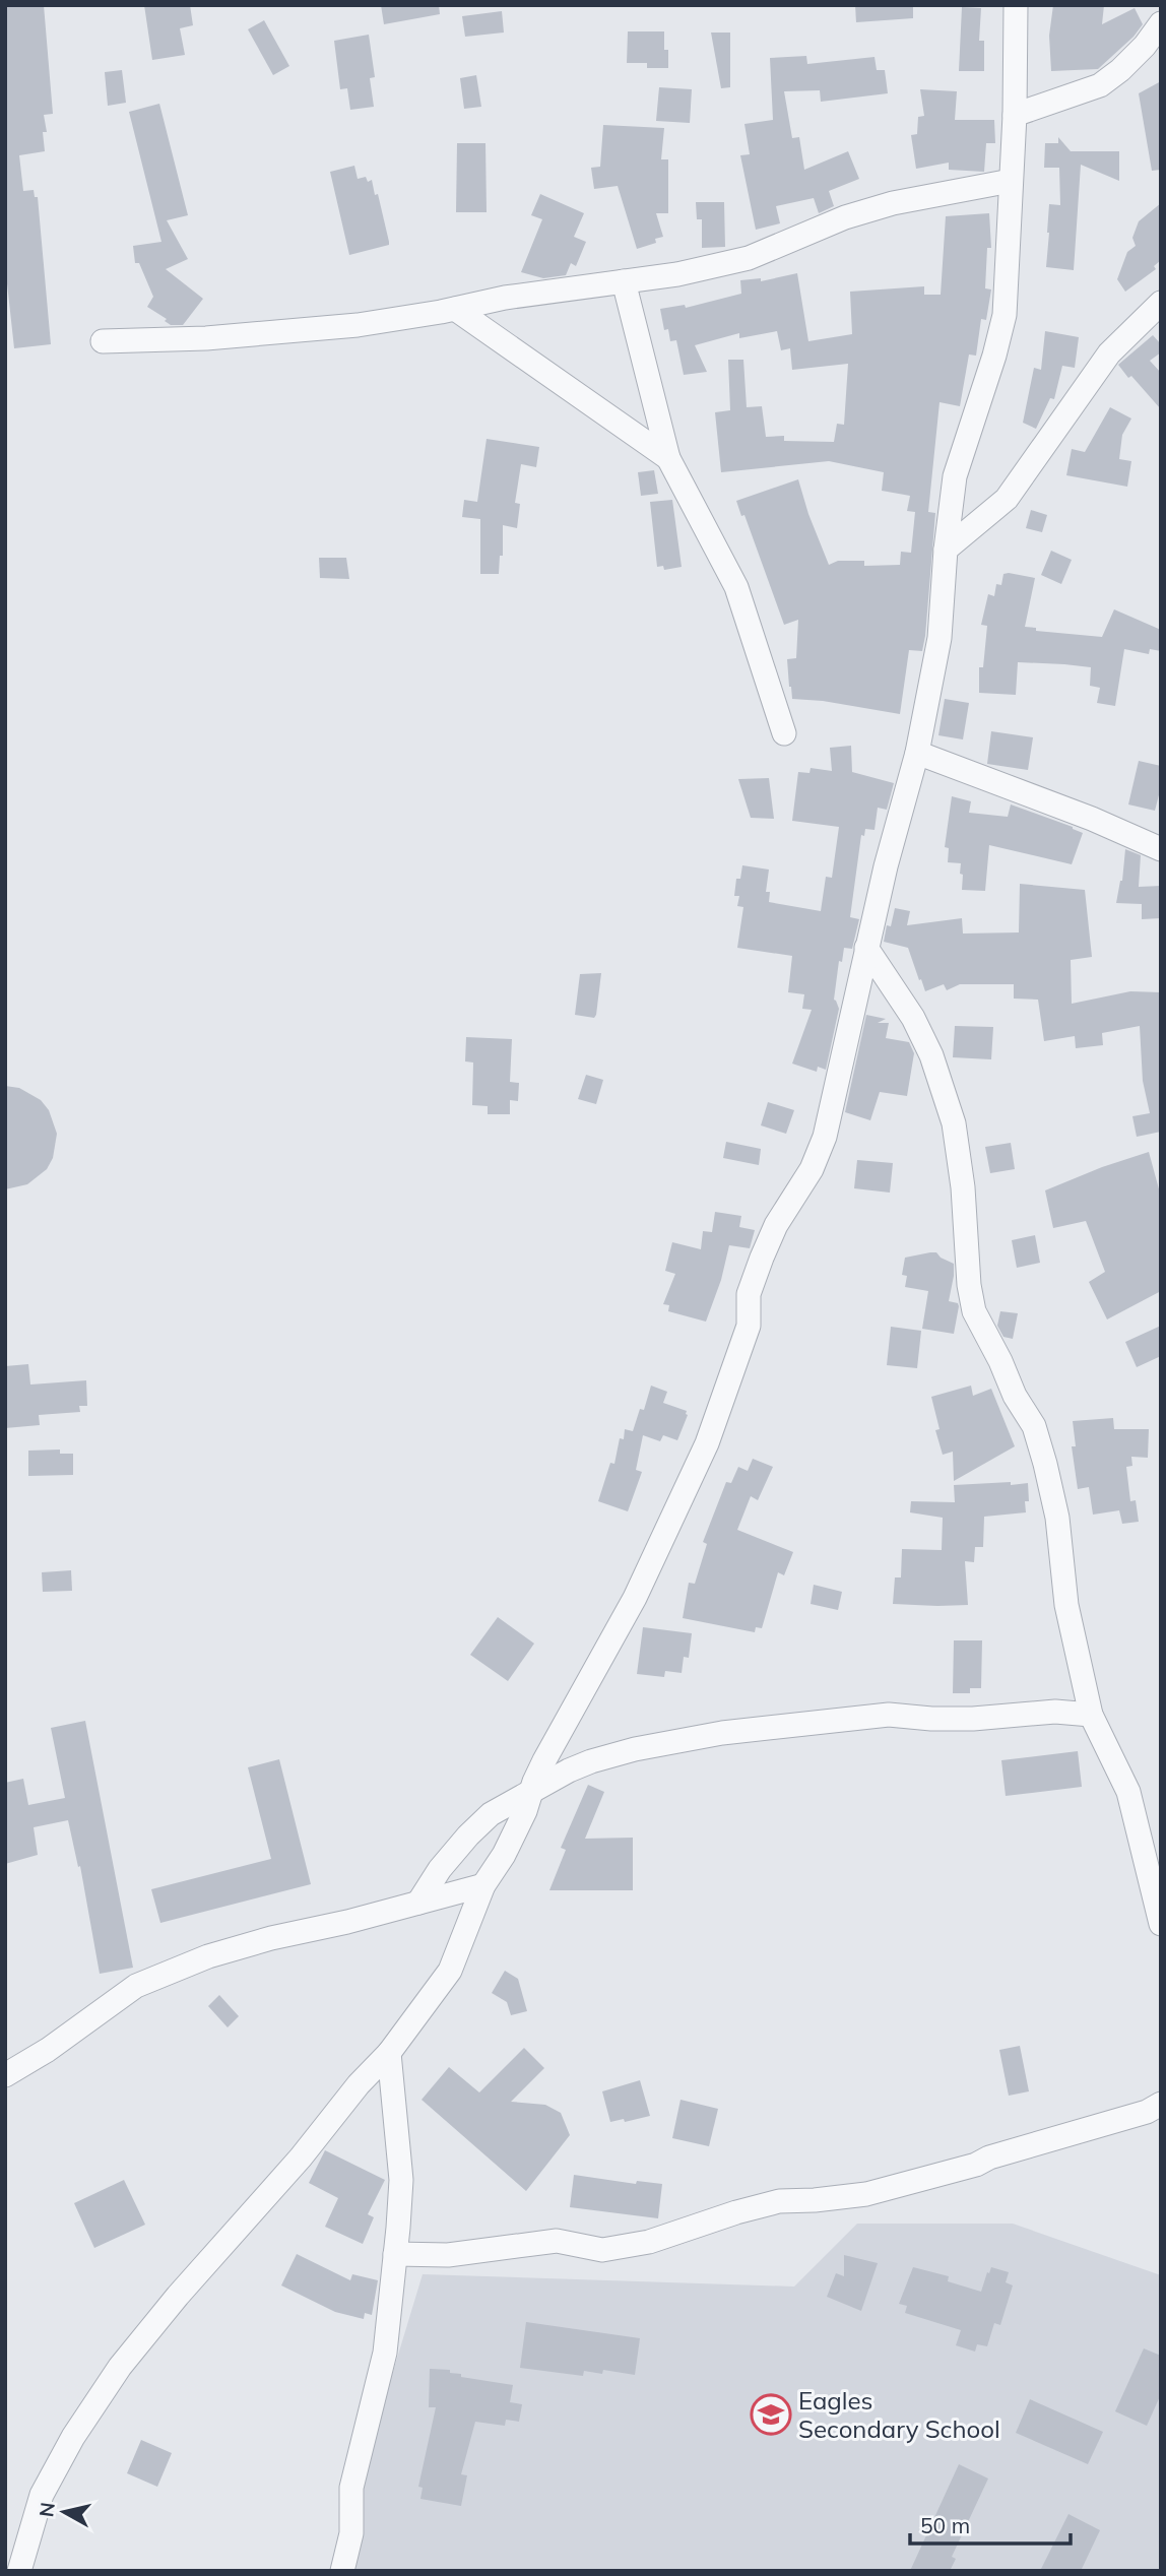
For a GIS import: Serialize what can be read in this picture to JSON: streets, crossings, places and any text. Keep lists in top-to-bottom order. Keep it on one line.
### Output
{"places":{"school or university":["Eagles Secondary School"]},"scale_bar":"50 m","north":"left"}
